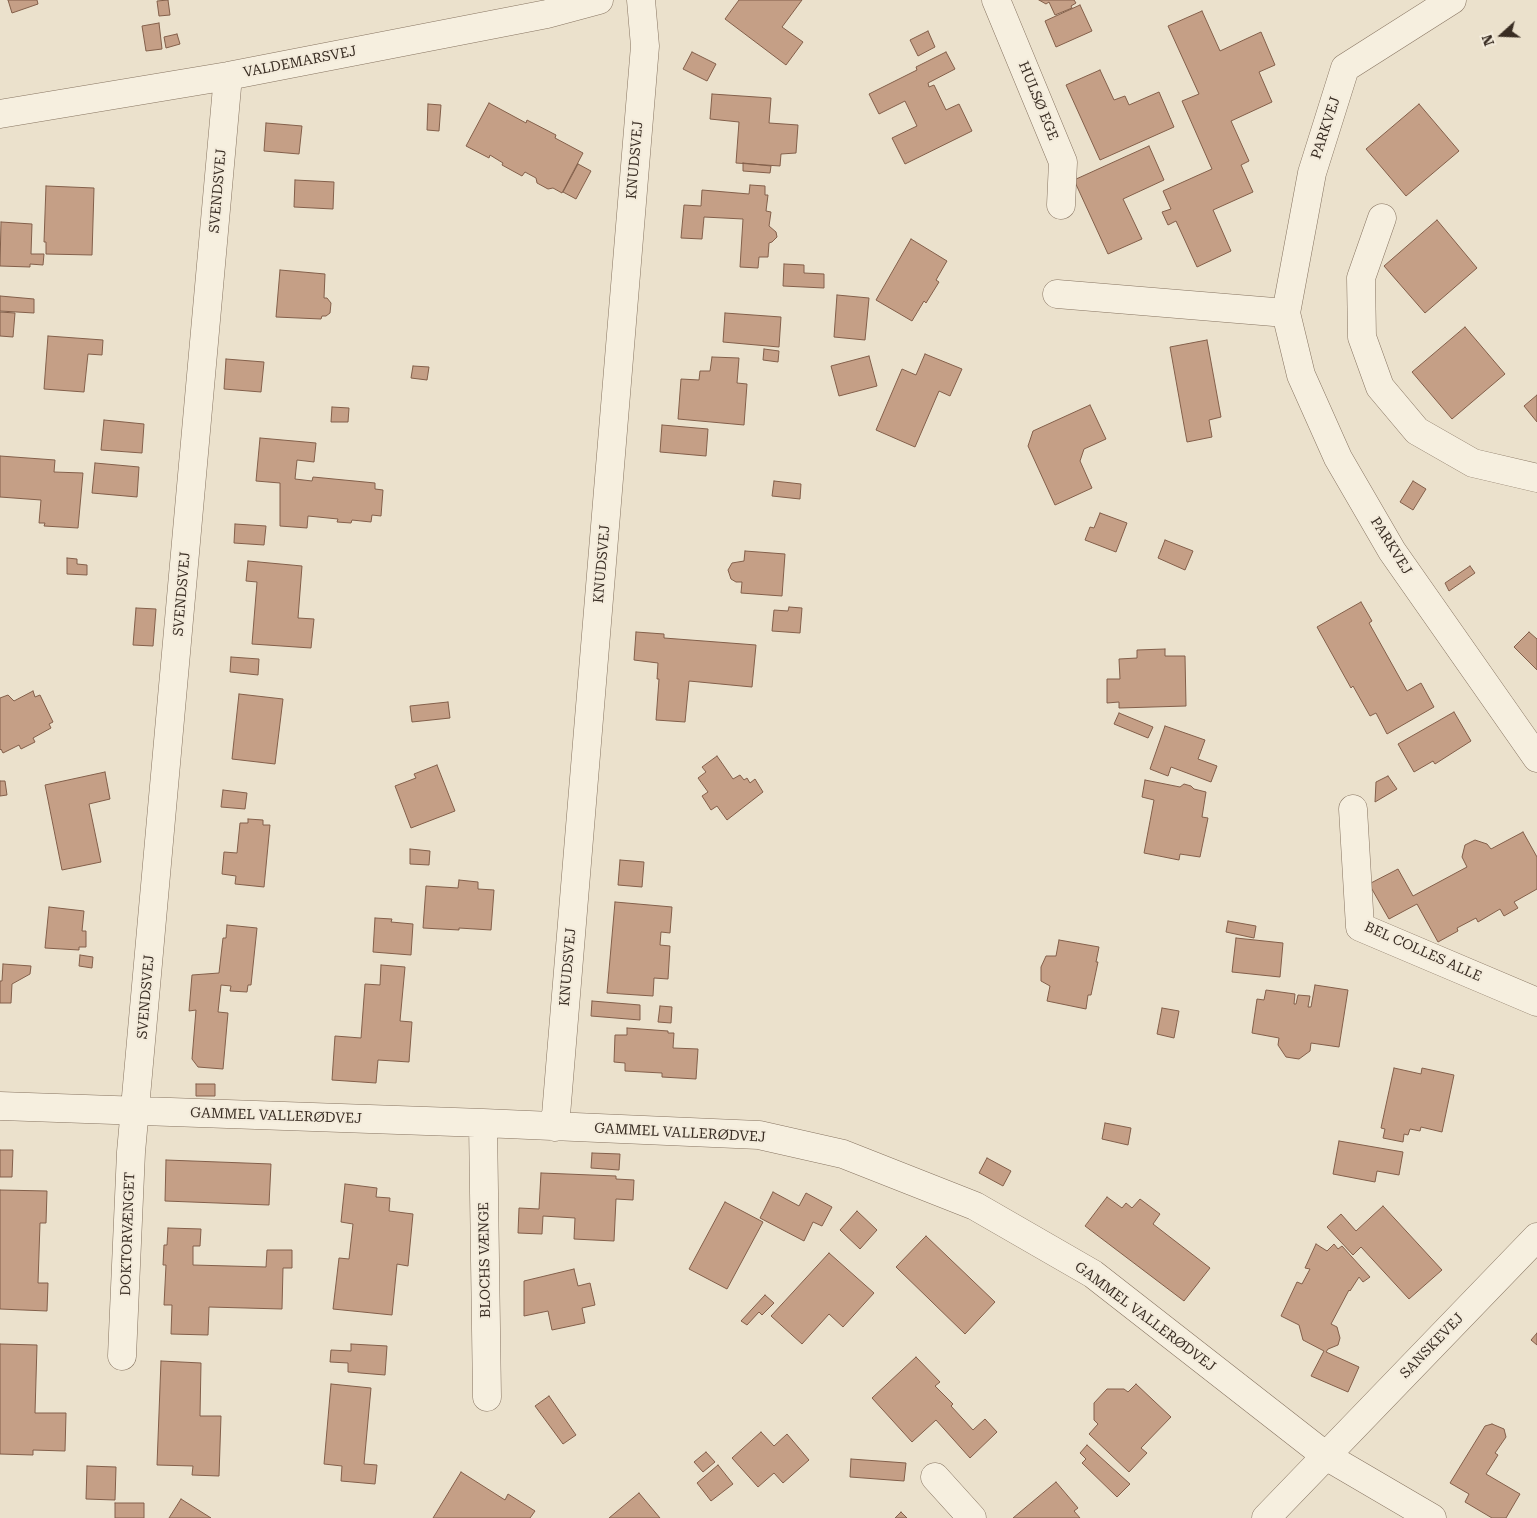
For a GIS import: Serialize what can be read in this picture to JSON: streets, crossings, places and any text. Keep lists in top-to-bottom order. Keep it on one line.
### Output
{"streets":{"street":["VALDEMARSVEJ","HULSØ EGE","PARKVEJ","KNUDSVEJ","SVENDSVEJ","BEL COLLES ALLE","GAMMEL VALLERØDVEJ","DOKTORVÆNGET","BLOCHS VÆNGE","SANSKEVEJ"]},"crossings":[["VALDEMARSVEJ","SVENDSVEJ"],["KNUDSVEJ","GAMMEL VALLERØDVEJ"],["SVENDSVEJ","GAMMEL VALLERØDVEJ"],["SVENDSVEJ","DOKTORVÆNGET"],["GAMMEL VALLERØDVEJ","DOKTORVÆNGET"],["GAMMEL VALLERØDVEJ","BLOCHS VÆNGE"],["GAMMEL VALLERØDVEJ","SANSKEVEJ"]],"north":"left"}
